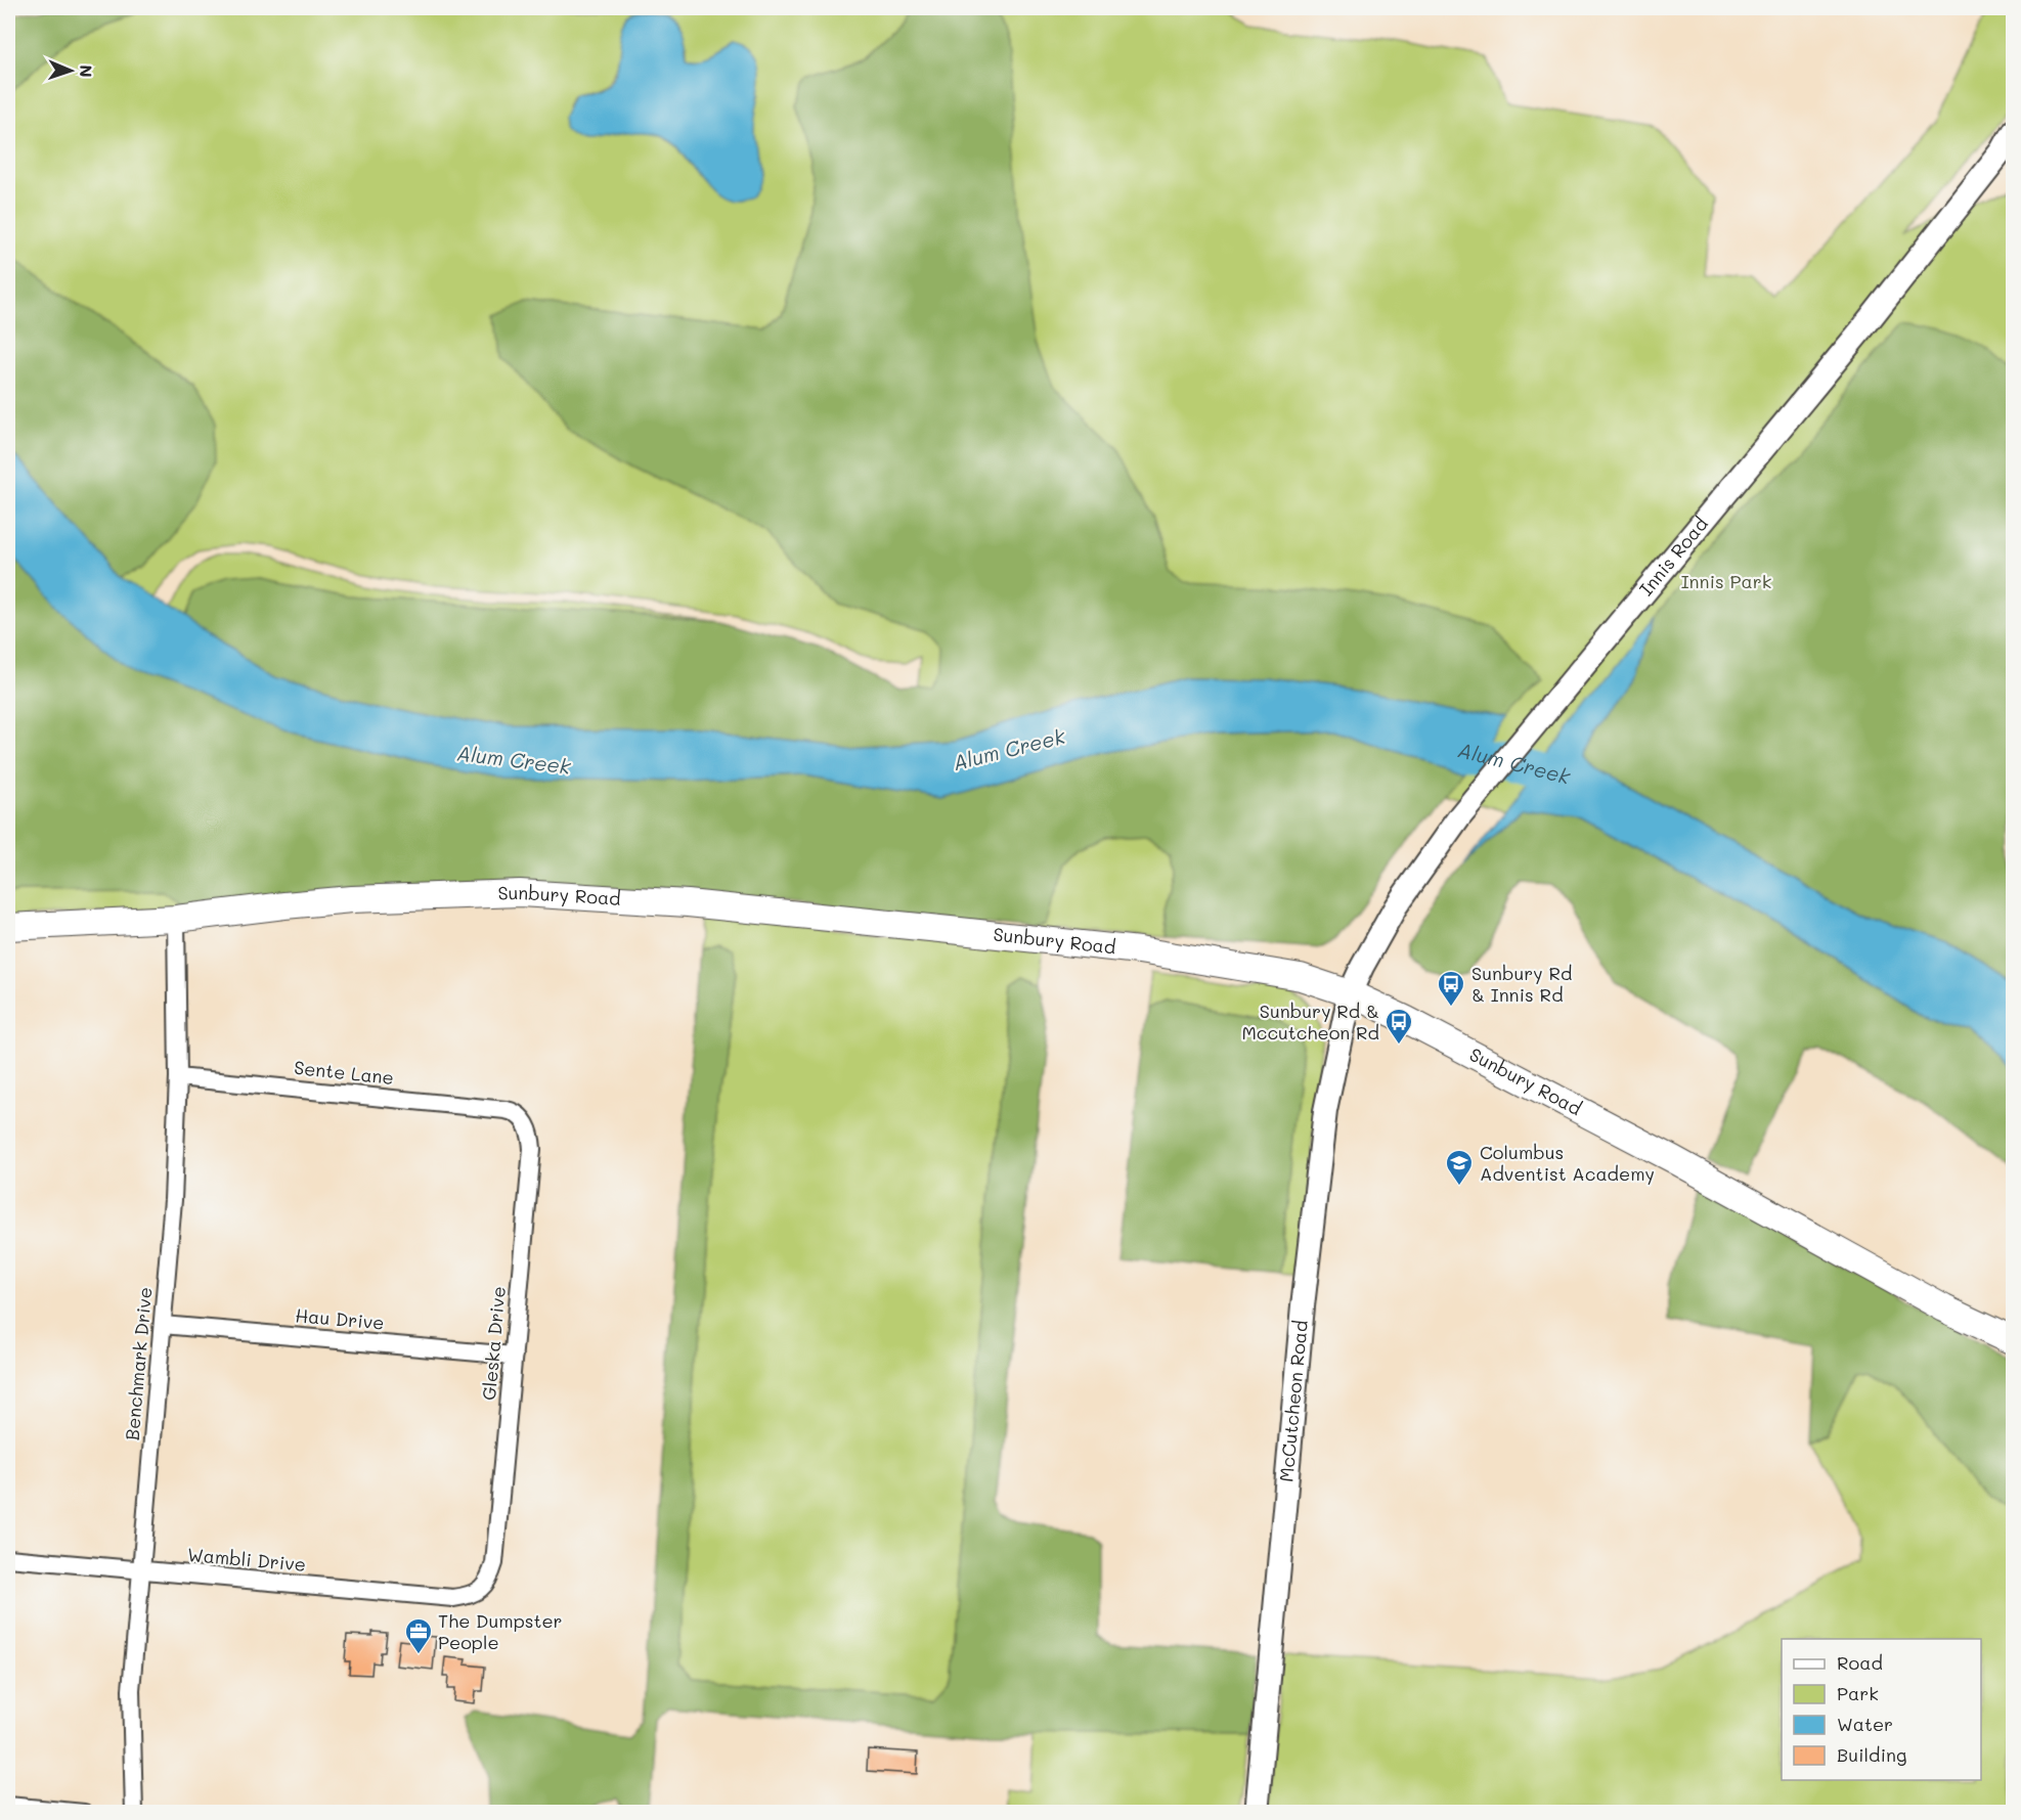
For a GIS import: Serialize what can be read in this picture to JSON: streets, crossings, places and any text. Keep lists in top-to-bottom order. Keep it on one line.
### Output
{"streets":{"main road":["Innis Road","Sunbury Road","McCutcheon Road"],"street":["Sente Lane","Hau Drive","Gleska Drive","Benchmark Drive","Wambli Drive"]},"crossings":[["Innis Road","Sunbury Road"],["Innis Road","McCutcheon Road"],["Sunbury Road","Benchmark Drive"],["Sunbury Road","McCutcheon Road"],["Sente Lane","Gleska Drive"],["Sente Lane","Benchmark Drive"],["Hau Drive","Gleska Drive"],["Hau Drive","Benchmark Drive"],["Gleska Drive","Wambli Drive"],["Benchmark Drive","Wambli Drive"]],"water":["Alum Creek"],"parks":["Innis Park"],"places":{"bus stop":["Sunbury Rd & Innis Rd","Sunbury Rd & Mccutcheon Rd"],"school or university":["Columbus Adventist Academy"],"office":["The Dumpster People"]},"legend":["Road","Park","Water","Building"],"north":"right"}
